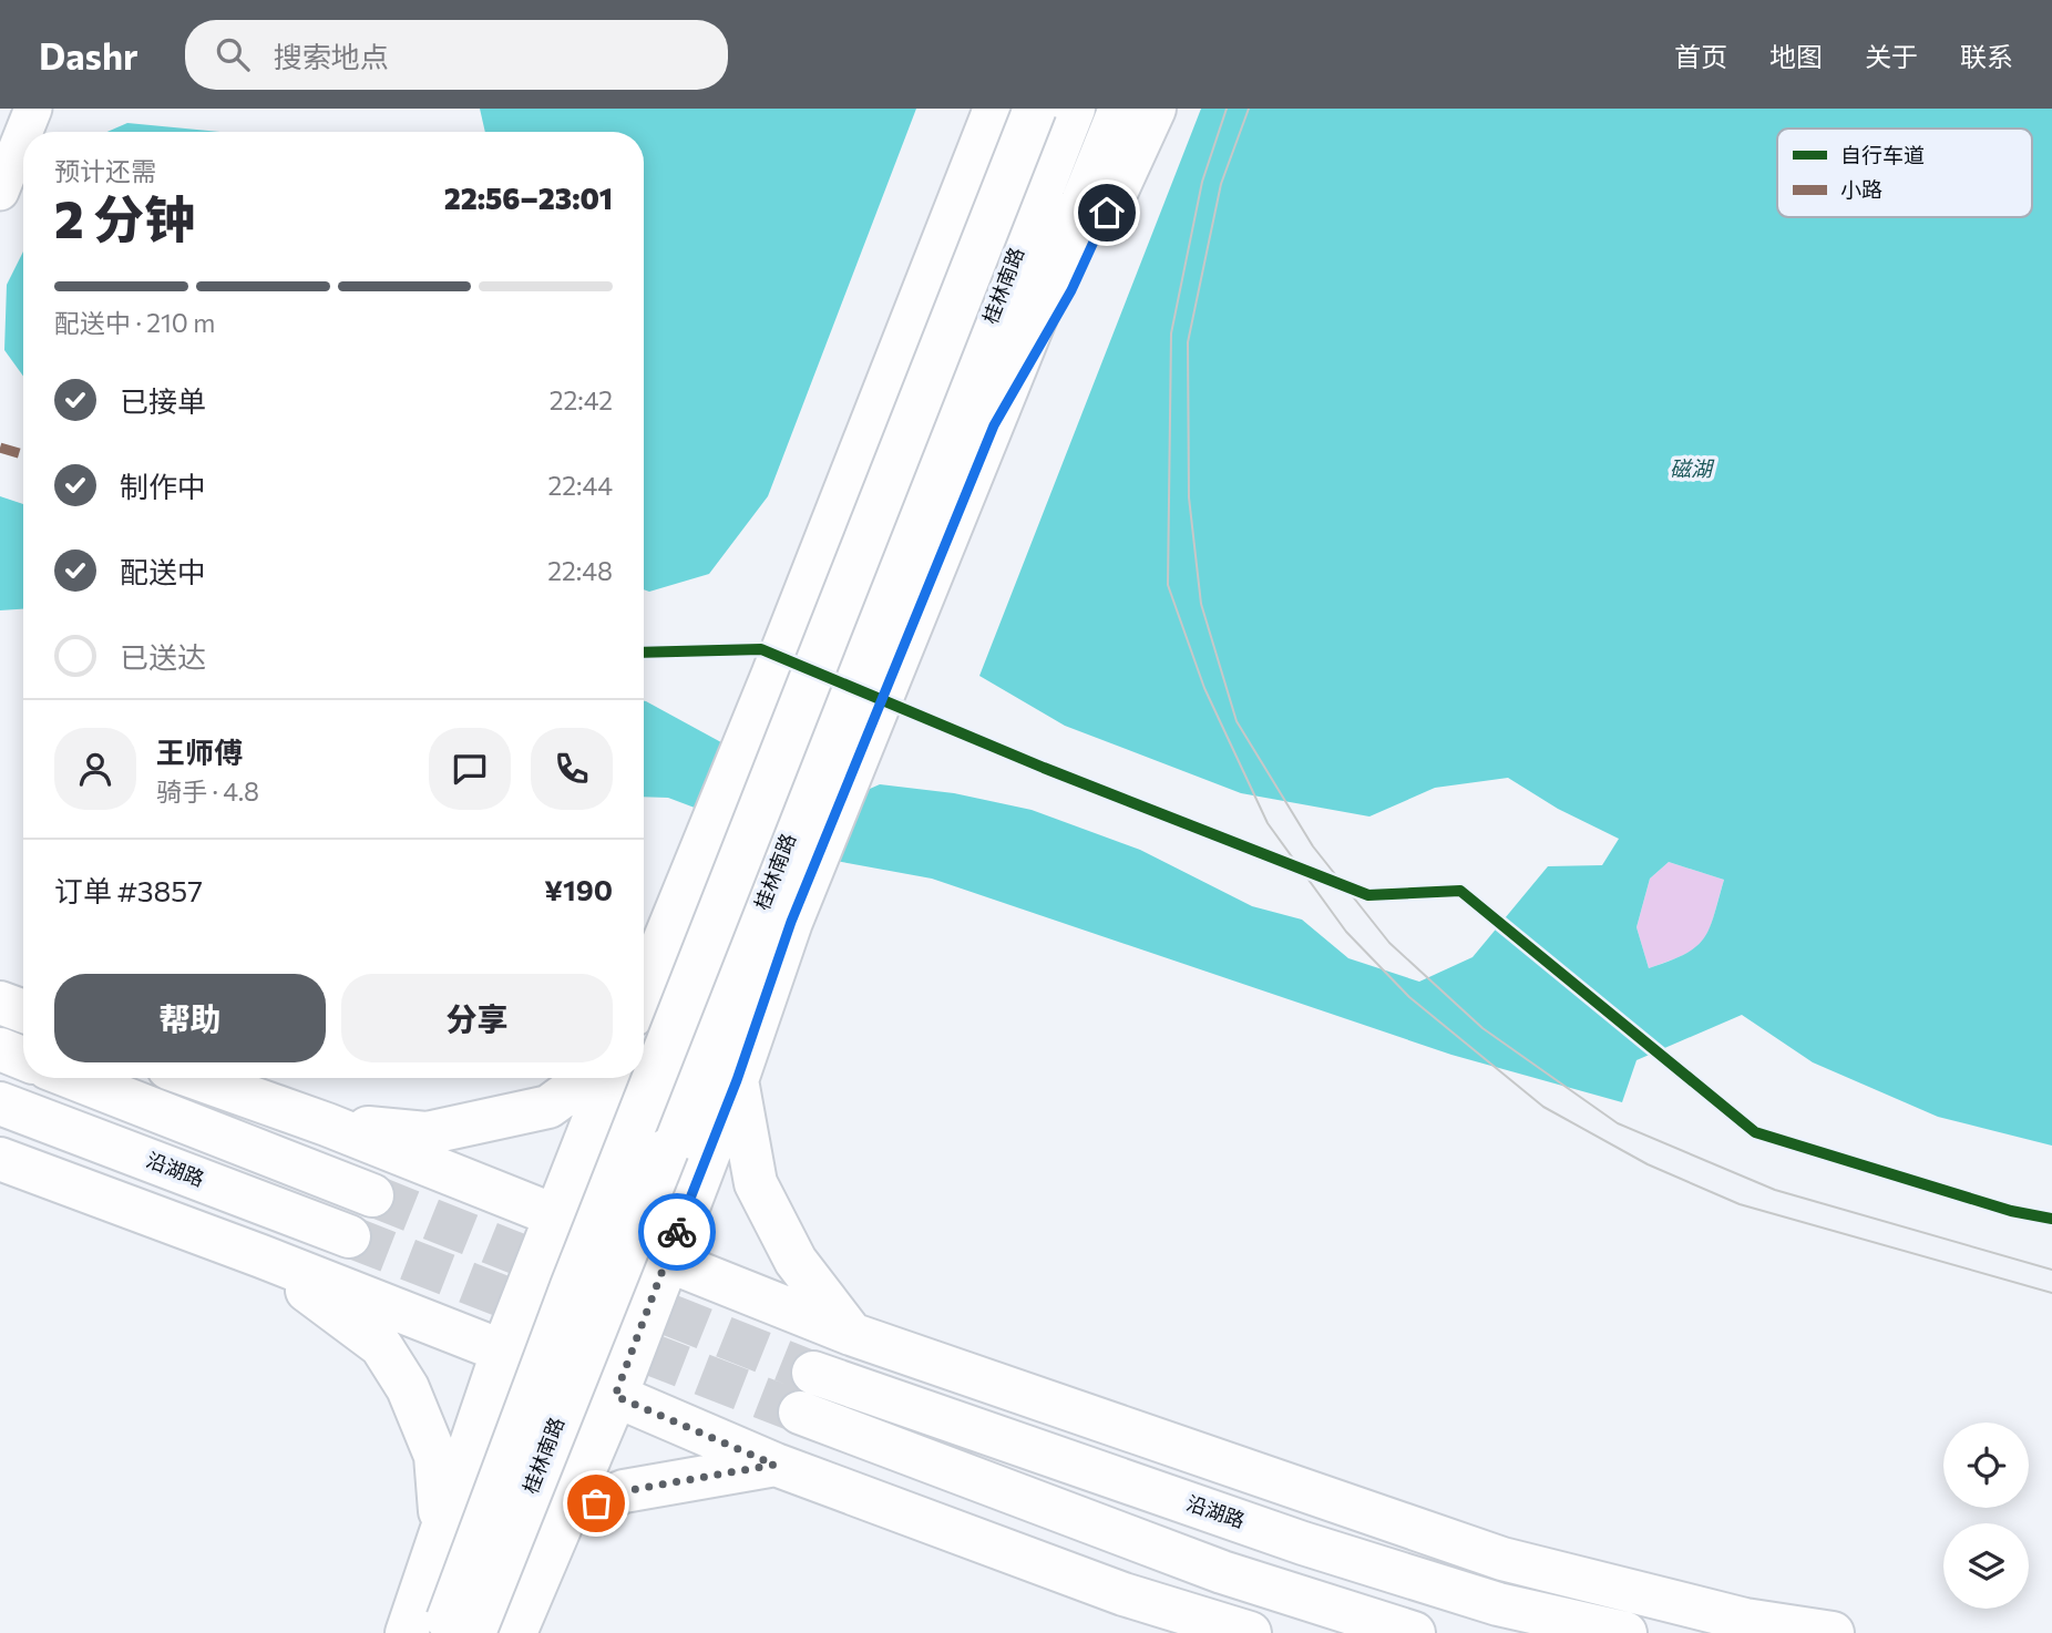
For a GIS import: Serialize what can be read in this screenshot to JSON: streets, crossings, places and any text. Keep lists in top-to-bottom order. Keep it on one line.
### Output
{"streets":{"main road":["桂林南路","沿湖路"]},"water":["磁湖"],"legend":["自行车道","小路"],"page":{"header":"Dashr","search":"搜索地点","nav":["首页","地图","关于","联系"],"heading":["2 分钟","预计还需","22:56–23:01"],"panel":["王师傅","骑手 · 4.8","订单 #3857","¥190"],"bar":"配送中 · 210 m","list":[["已接单","22:42"],["制作中","22:44"],["配送中","22:48"],"已送达"],"buttons":["帮助","分享"]}}
